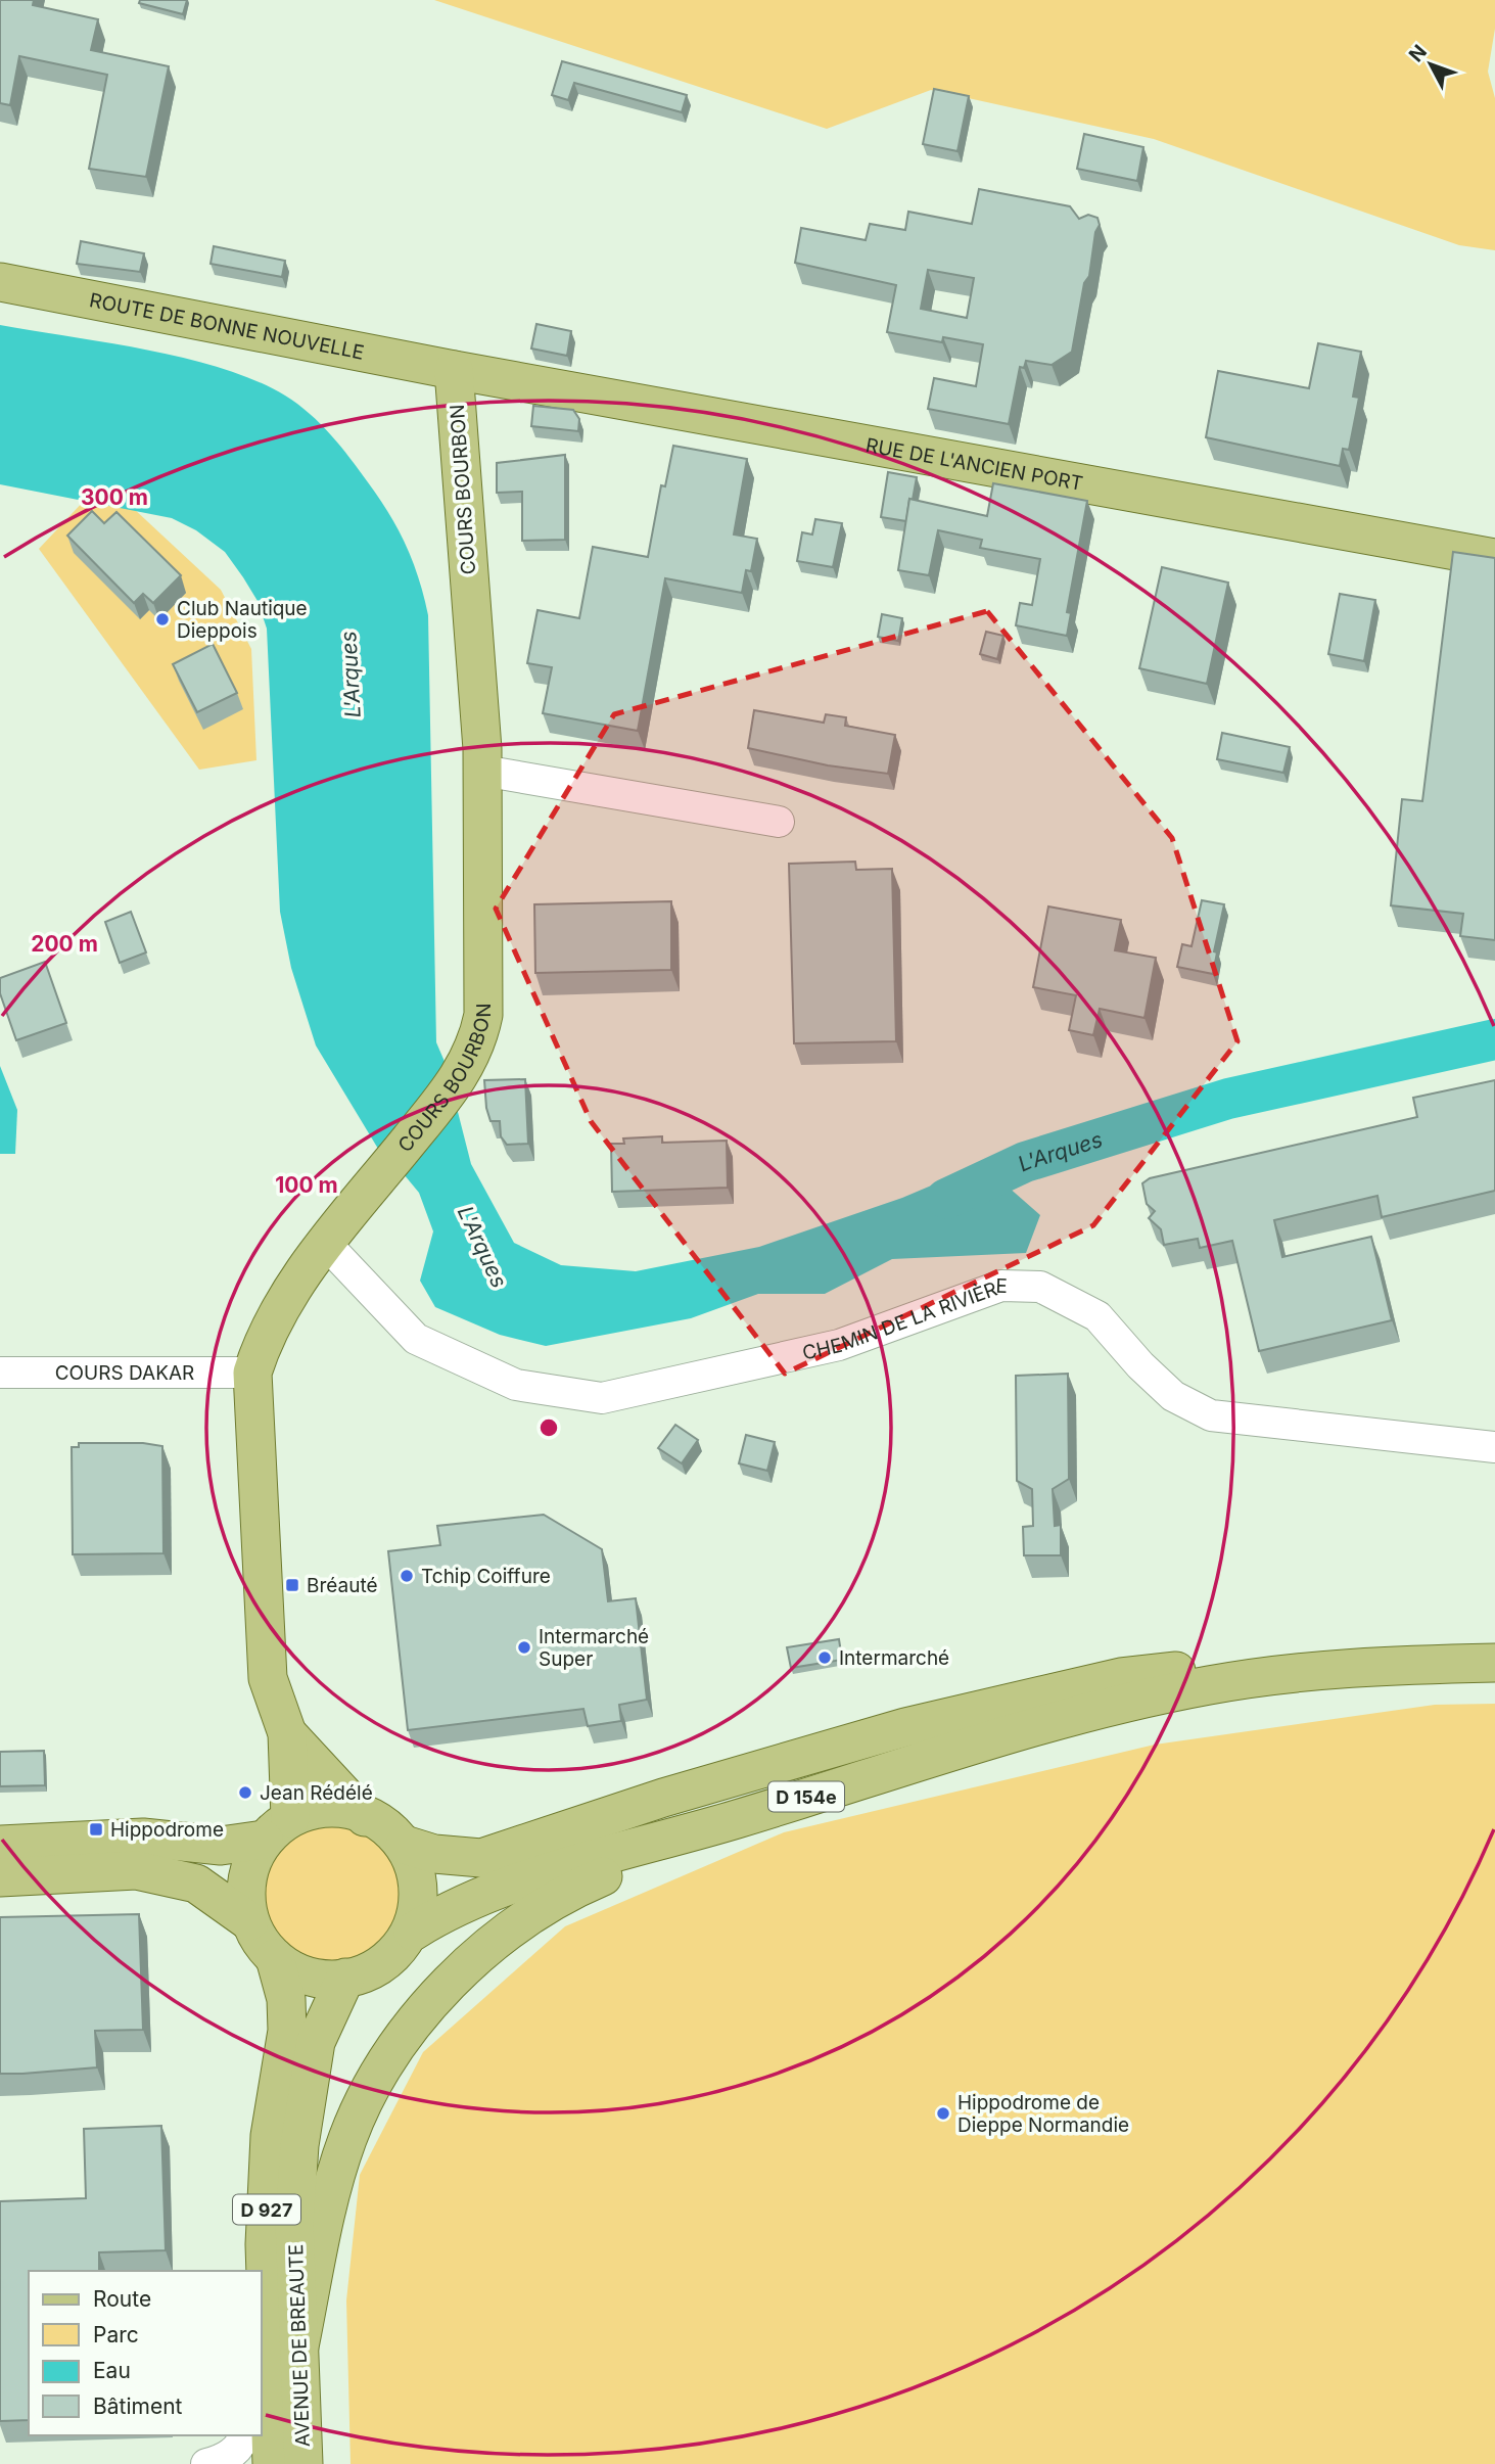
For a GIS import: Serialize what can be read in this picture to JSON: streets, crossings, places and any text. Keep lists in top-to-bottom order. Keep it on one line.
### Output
{"streets":{"main road":["ROUTE DE BONNE NOUVELLE","RUE DE L'ANCIEN PORT","COURS BOURBON","D 154e","D 927","AVENUE DE BREAUTE"],"street":["CHEMIN DE LA RIVIÈRE","COURS DAKAR"]},"crossings":[["ROUTE DE BONNE NOUVELLE","RUE DE L'ANCIEN PORT"],["ROUTE DE BONNE NOUVELLE","COURS BOURBON"],["RUE DE L'ANCIEN PORT","COURS BOURBON"],["COURS BOURBON","CHEMIN DE LA RIVIÈRE"],["COURS BOURBON","COURS DAKAR"],["COURS BOURBON","D 154e"],["COURS BOURBON","AVENUE DE BREAUTE"],["D 154e","AVENUE DE BREAUTE"]],"water":["L'Arques"],"places":{"other":["Club Nautique Dieppois","Tchip Coiffure","Intermarché Super","Intermarché","Jean Rédélé","Hippodrome de Dieppe Normandie"],"transit":["Bréauté","Hippodrome"]},"legend":["Route","Parc","Eau","Bâtiment"],"north":"top left","rings":["300 m","200 m","100 m"]}
